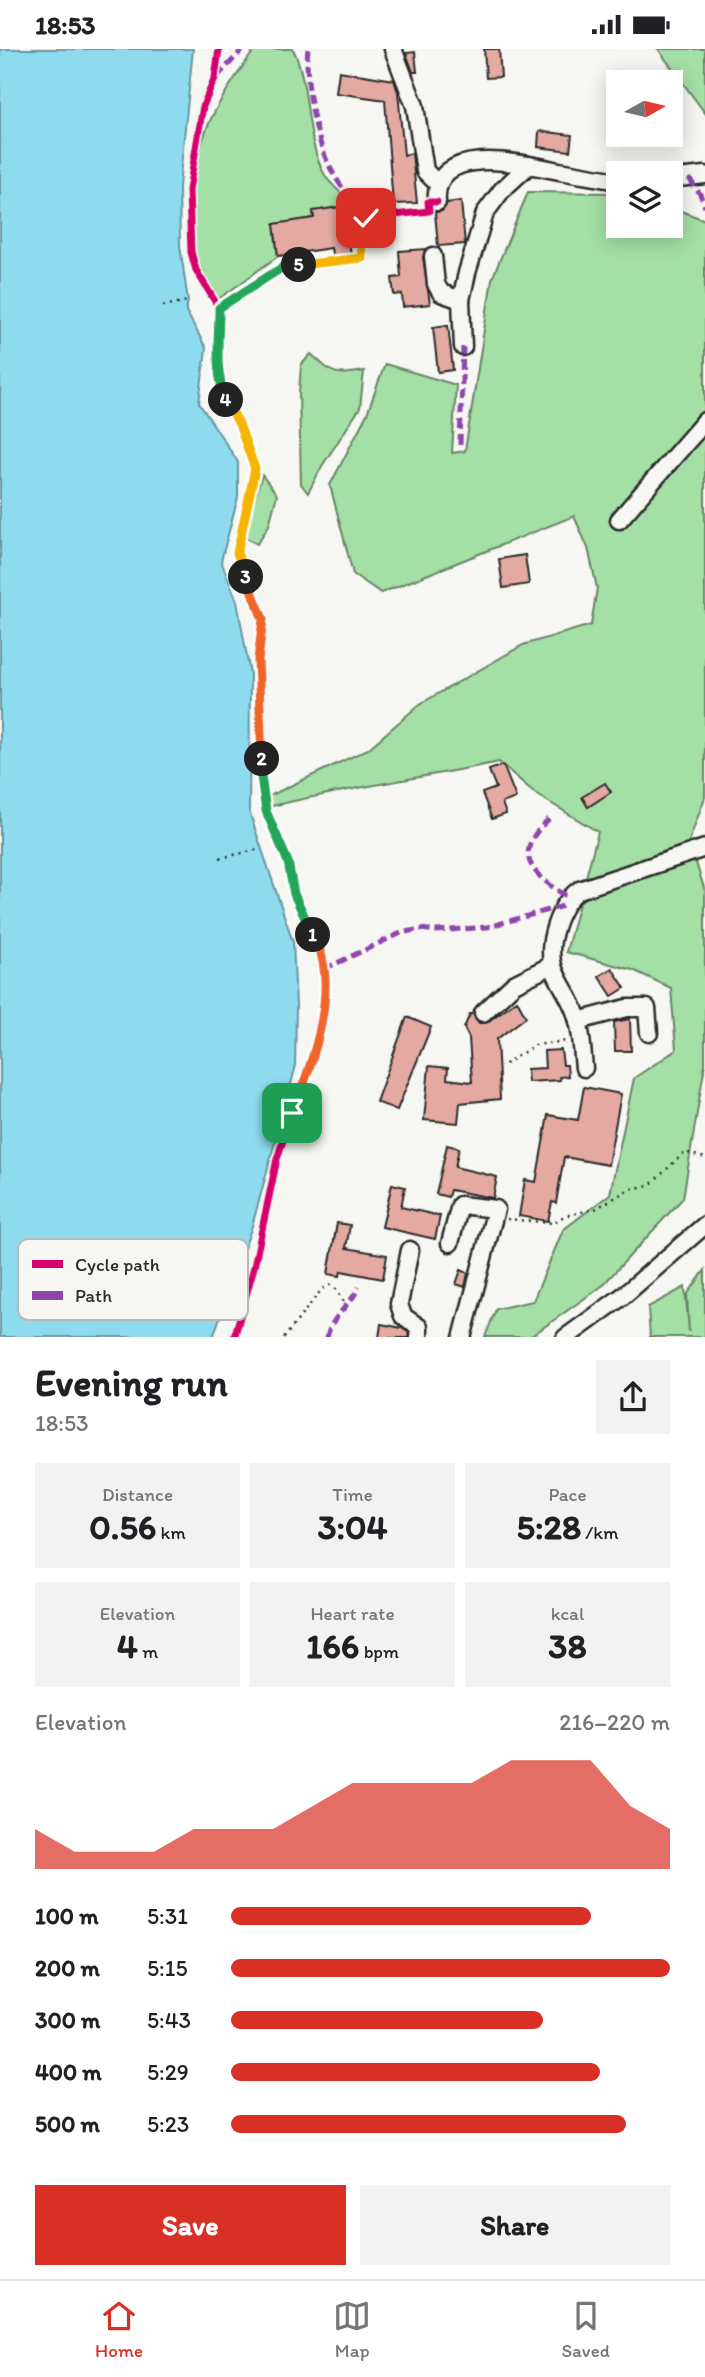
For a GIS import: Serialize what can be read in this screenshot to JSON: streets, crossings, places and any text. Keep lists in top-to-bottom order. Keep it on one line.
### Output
{"legend":["Cycle path","Path"],"north":"right","page":{"status":"18:53","pins":["5","4","3","2","1"],"heading":["Evening run","18:53"],"stats":[["Distance","0.56 km"],["Time","3:04"],["Pace","5:28 /km"],["Elevation","4 m"],["Heart rate","166 bpm"],["kcal","38"]],"chart":["Elevation","216–220 m"],"list":[{"name":"100 m","note":"5:31"},{"name":"200 m","note":"5:15"},{"name":"300 m","note":"5:43"},{"name":"400 m","note":"5:29"},{"name":"500 m","note":"5:23"}],"buttons":["Save","Share"],"tabs":["Home","Map","Saved"]}}
